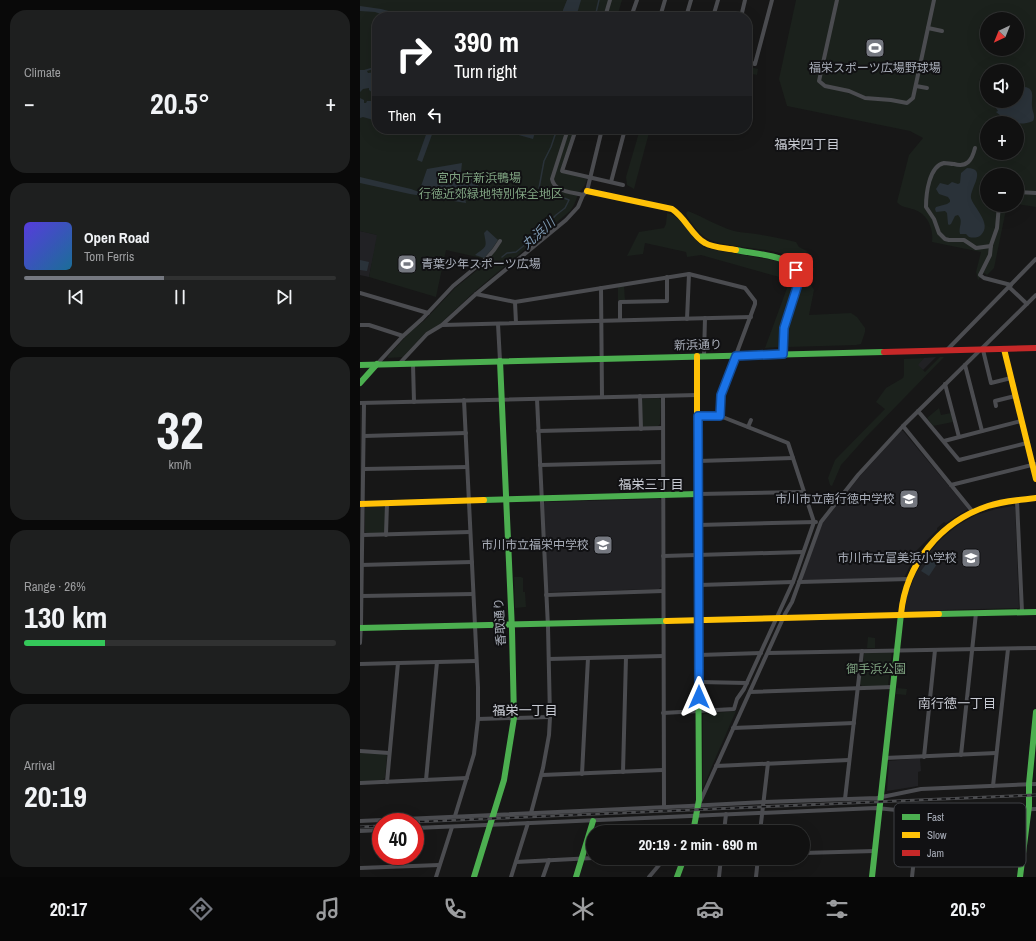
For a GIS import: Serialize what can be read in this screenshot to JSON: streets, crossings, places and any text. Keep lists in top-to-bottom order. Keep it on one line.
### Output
{"streets":{"street":["新浜通り","香取通り"]},"crossings":[["新浜通り","香取通り"]],"districts":["福栄四丁目","福栄三丁目","南行徳一丁目","福栄一丁目"],"water":["丸浜川"],"parks":["宮内庁新浜鴨場","行徳近郊緑地特別保全地区","御手浜公園"],"places":{"sports":["福栄スポーツ広場野球場","青葉少年スポーツ広場"],"school or university":["市川市立南行徳中学校","市川市立福栄中学校","市川市立富美浜小学校"]},"legend":["Fast","Slow","Jam"],"north":"bottom left","page":{"tile":["Climate",["32","km/h"],["Range · 26%","130 km"],["Arrival","20:19"]],"map_buttons":["+","−"],"turn":["390 m","Turn right"],"heat":["−","20.5°","+"],"then":"Then","song":["Open Road","Tom Ferris"],"limit":"40","trip":"20:19 · 2 min · 690 m","tabs":["20:17","20.5°"]}}
